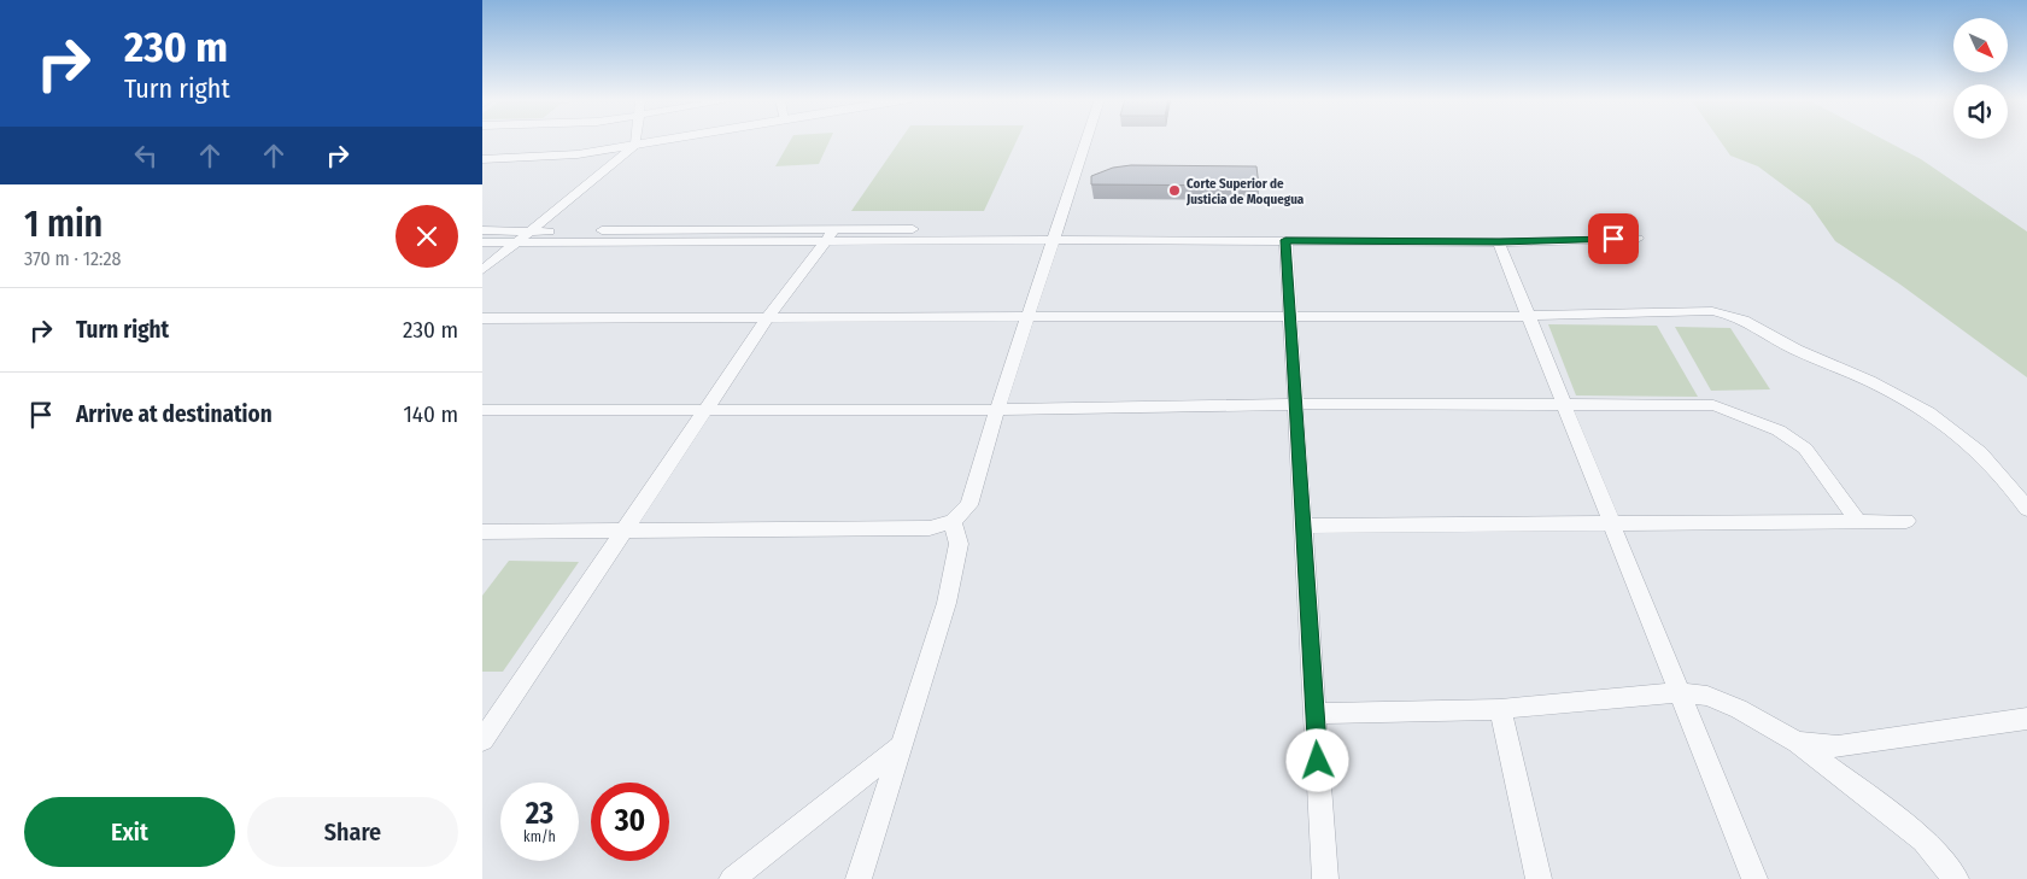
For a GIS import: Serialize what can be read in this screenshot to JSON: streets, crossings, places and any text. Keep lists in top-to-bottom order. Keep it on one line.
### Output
{"places":["Corte Superior de Justicia de Moquegua"],"north":"bottom right","page":{"turn":["230 m","Turn right"],"heading":["1 min","370 m · 12:28"],"list":[{"name":"Turn right","value":"230 m"},{"name":"Arrive at destination","value":"140 m"}],"speed":"23 km/h","limit":"30","buttons":["Exit","Share"]}}
